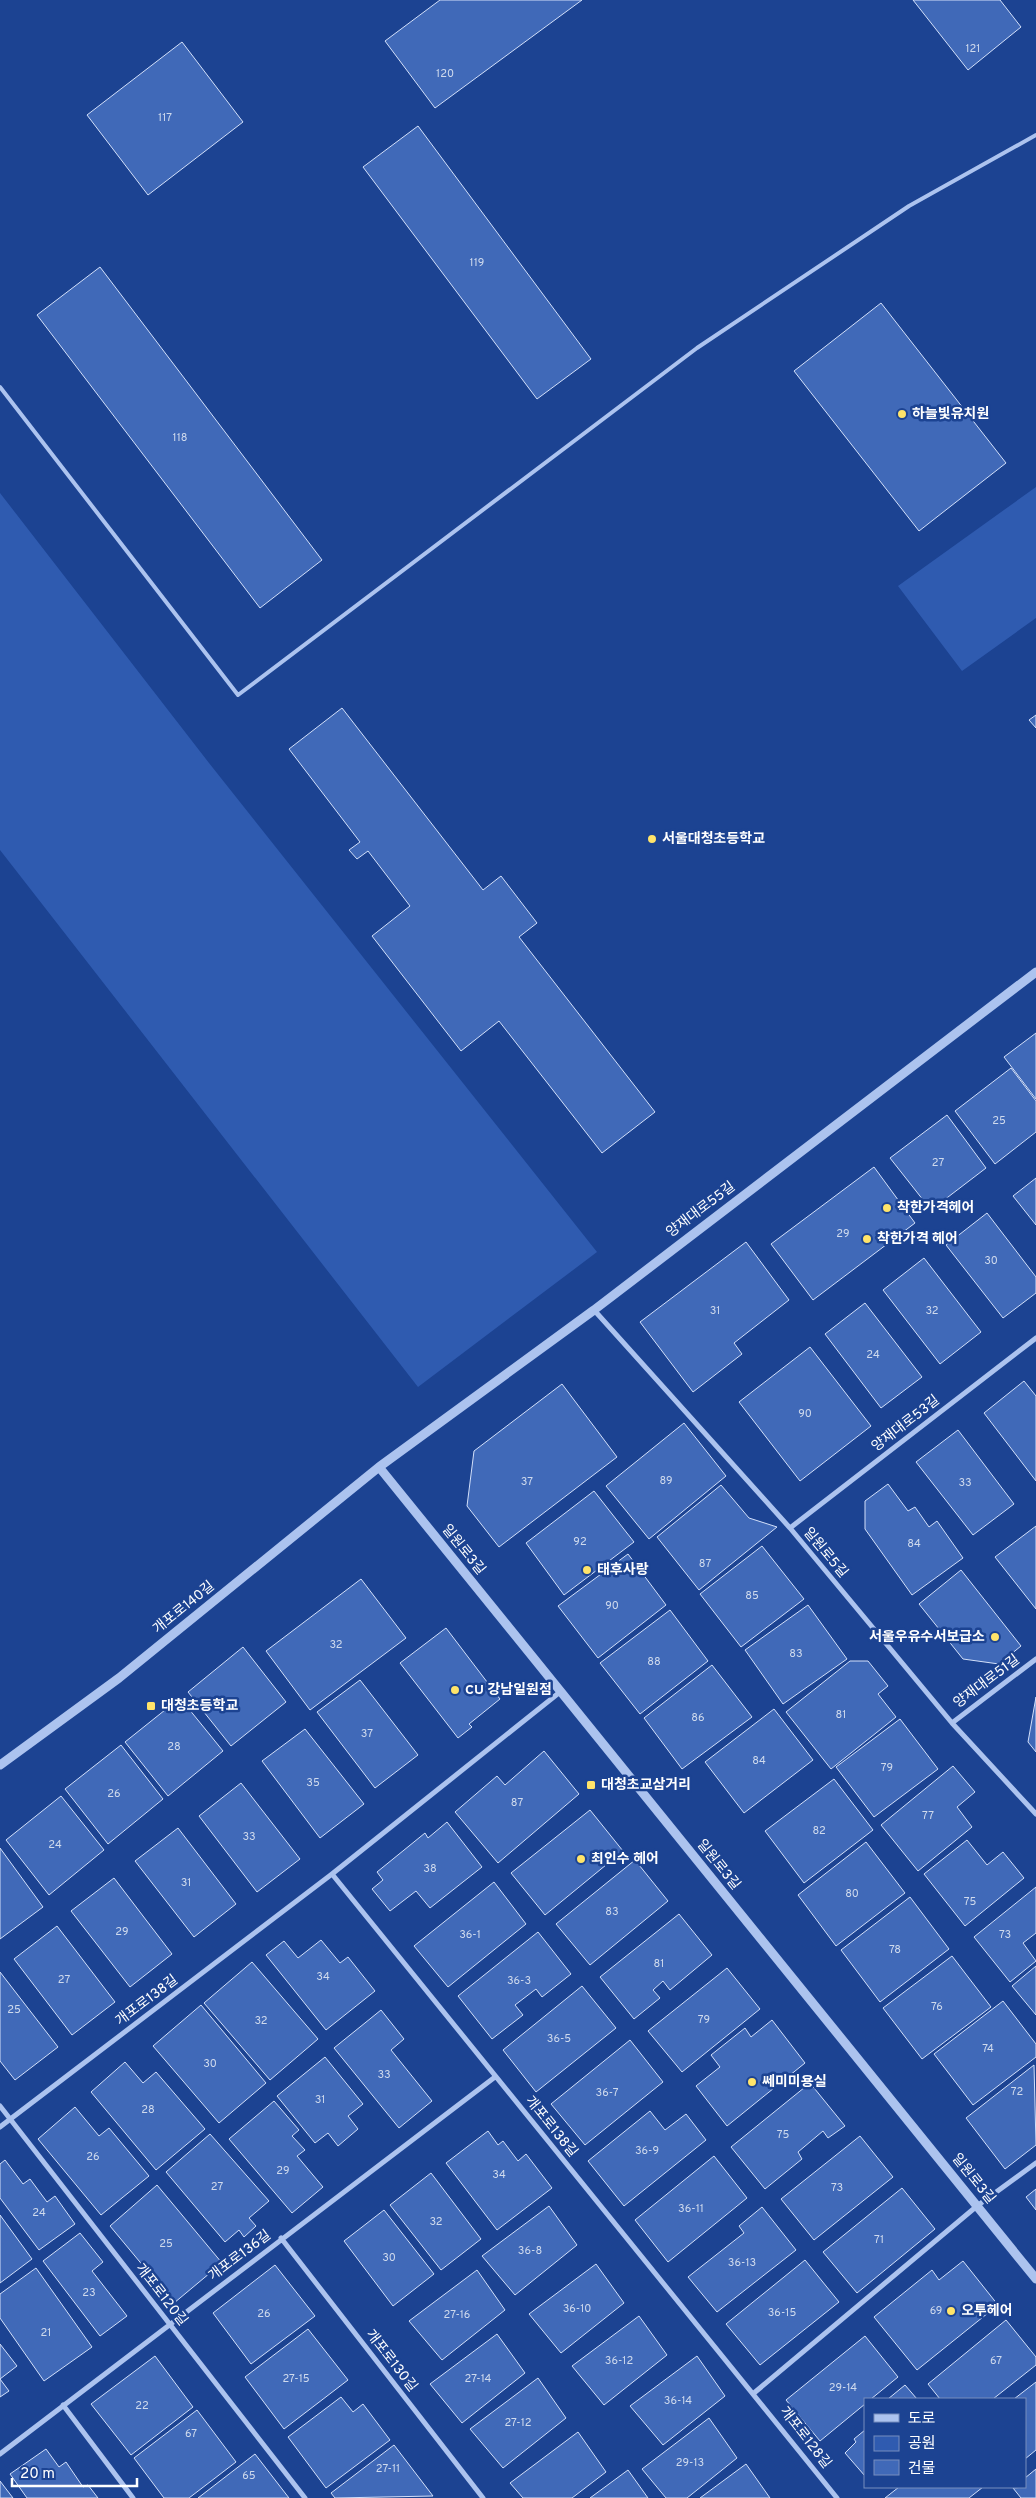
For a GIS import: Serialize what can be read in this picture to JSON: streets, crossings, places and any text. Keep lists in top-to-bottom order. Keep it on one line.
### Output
{"streets":{"street":["양재대로55길","양재대로53길","일원로3길","일원로5길","개포로140길","양재대로51길","개포로138길","개포로136길","개포로120길","개포로130길","개포로128길"]},"crossings":[["양재대로55길","일원로3길"],["양재대로55길","일원로5길"],["양재대로55길","개포로140길"],["양재대로53길","일원로5길"],["일원로3길","개포로140길"],["일원로3길","개포로138길"],["일원로5길","양재대로51길"],["개포로138길","개포로136길"],["개포로138길","개포로120길"],["개포로138길","개포로128길"],["개포로136길","개포로120길"],["개포로136길","개포로130길"]],"places":{"other":["하늘빛유치원","서울대청초등학교","착한가격헤어","착한가격 헤어","태후사랑","서울우유수서보급소","CU 강남일원점","최인수 헤어","쎄미미용실","오투헤어"],"transit":["대청초등학교","대청초교삼거리"]},"house_numbers":["121","120","117","119","118","25","27","29","30","31","32","24","90","89","37","33","92","84","87","85","90","32","83","88","81","86","37","28","84","79","35","26","87","77","82","33","24","38","31","80","75","83","29","36-1","73","78","81","34","27","36-3","76","25","79","32","36-5","74","30","33","72","36-7","31","28","75","36-9","26","29","34","27","73","36-11","24","32","71","25","36-8","30","36-13","23","36-10","69","36-15","26","27-16","21","36-12","67","27-15","27-14","29-14","36-14","22","27-12","67","29-13","27-11","65"],"legend":["도로","공원","건물"],"scale_bar":"20 m"}
